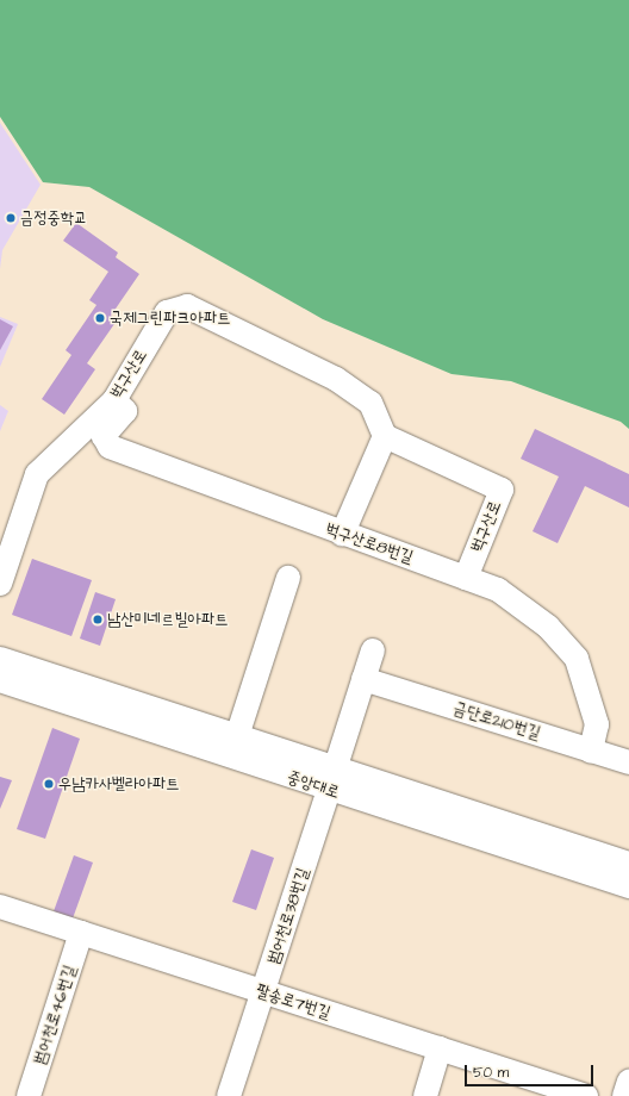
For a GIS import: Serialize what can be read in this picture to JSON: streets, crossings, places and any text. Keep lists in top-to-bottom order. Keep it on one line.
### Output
{"streets":{"main road":["중앙대로"],"street":["벅구산로","벅구산로8번길","금단로210번길","범어천로38번길","팔송로7번길","범어천로46번길"]},"crossings":[["벅구산로","벅구산로8번길"],["벅구산로8번길","금단로210번길"],["금단로210번길","중앙대로"],["중앙대로","범어천로38번길"],["범어천로38번길","팔송로7번길"],["팔송로7번길","범어천로46번길"]],"places":["금정중학교","국제그린파크아파트","남산미네르빌아파트","우남카사벨라아파트"],"scale_bar":"50 m"}
